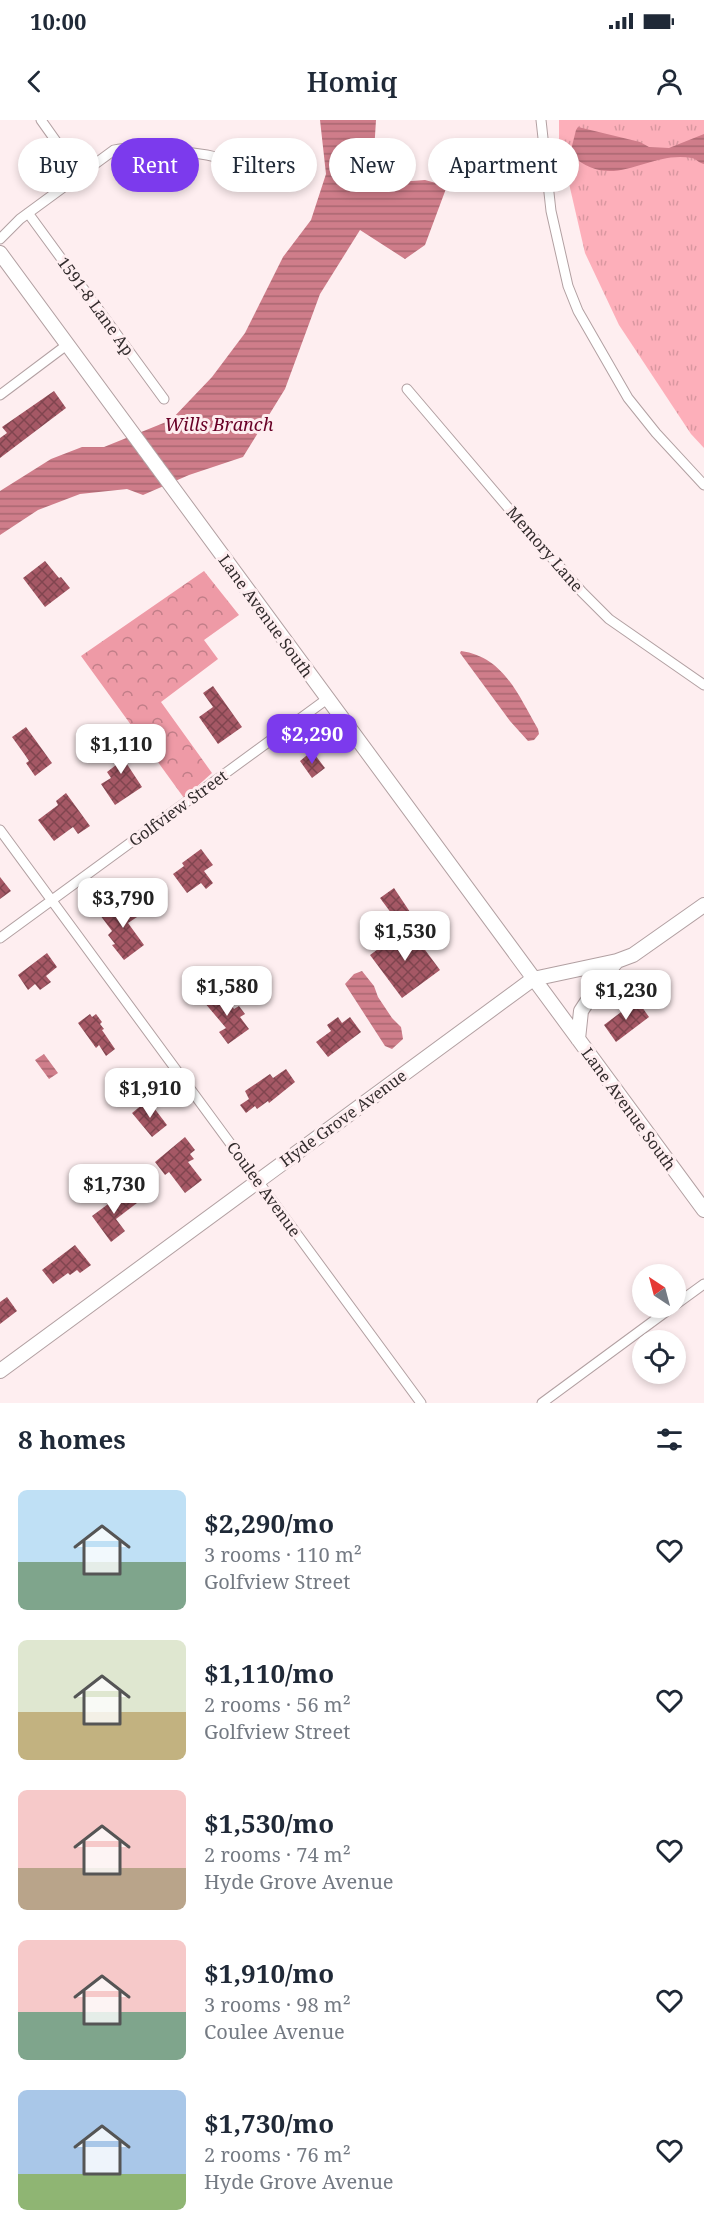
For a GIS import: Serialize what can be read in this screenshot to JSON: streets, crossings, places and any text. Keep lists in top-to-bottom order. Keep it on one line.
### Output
{"streets":{"main road":["Lane Avenue South","Hyde Grove Avenue"],"street":["1591-8 Lane Ap","Memory Lane","Golfview Street","Coulee Avenue"]},"crossings":[["Lane Avenue South","Golfview Street"],["Lane Avenue South","Hyde Grove Avenue"],["Golfview Street","Coulee Avenue"],["Hyde Grove Avenue","Coulee Avenue"]],"water":["Wills Branch"],"north":"top left","page":{"status":"10:00","header":"Homiq","chip":["Buy","Rent","Filters","New","Apartment"],"price":["$2,290","$1,110","$3,790","$1,530","$1,580","$1,230","$1,910","$1,730"],"heading":"8 homes","list":[{"name":"$2,290/mo","note":"3 rooms · 110 m² · Golfview Street"},{"name":"$1,110/mo","note":"2 rooms · 56 m² · Golfview Street"},{"name":"$1,530/mo","note":"2 rooms · 74 m² · Hyde Grove Avenue"},{"name":"$1,910/mo","note":"3 rooms · 98 m² · Coulee Avenue"},{"name":"$1,730/mo","note":"2 rooms · 76 m² · Hyde Grove Avenue"}]}}
